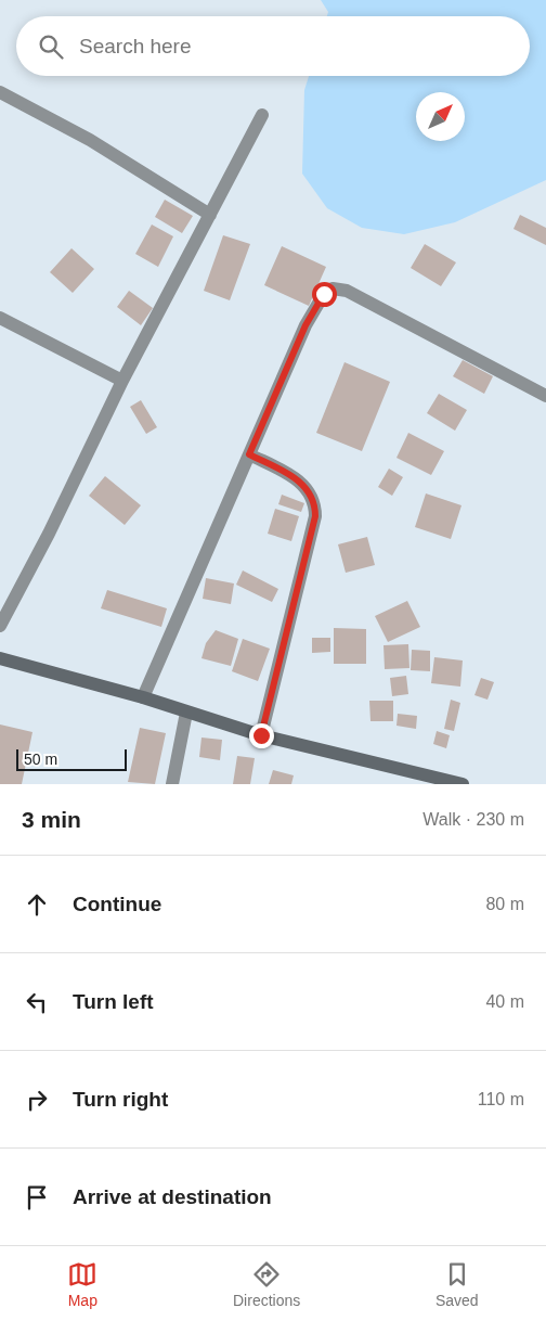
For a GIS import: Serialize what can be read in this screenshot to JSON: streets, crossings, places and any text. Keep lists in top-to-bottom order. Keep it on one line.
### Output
{"scale_bar":"50 m","north":"top right","page":{"search":"Search here","scale":"50 m","heading":["3 min","Walk · 230 m"],"list":[["Continue","80 m"],["Turn left","40 m"],["Turn right","110 m"],"Arrive at destination"],"nav":["Map","Directions","Saved"]}}
